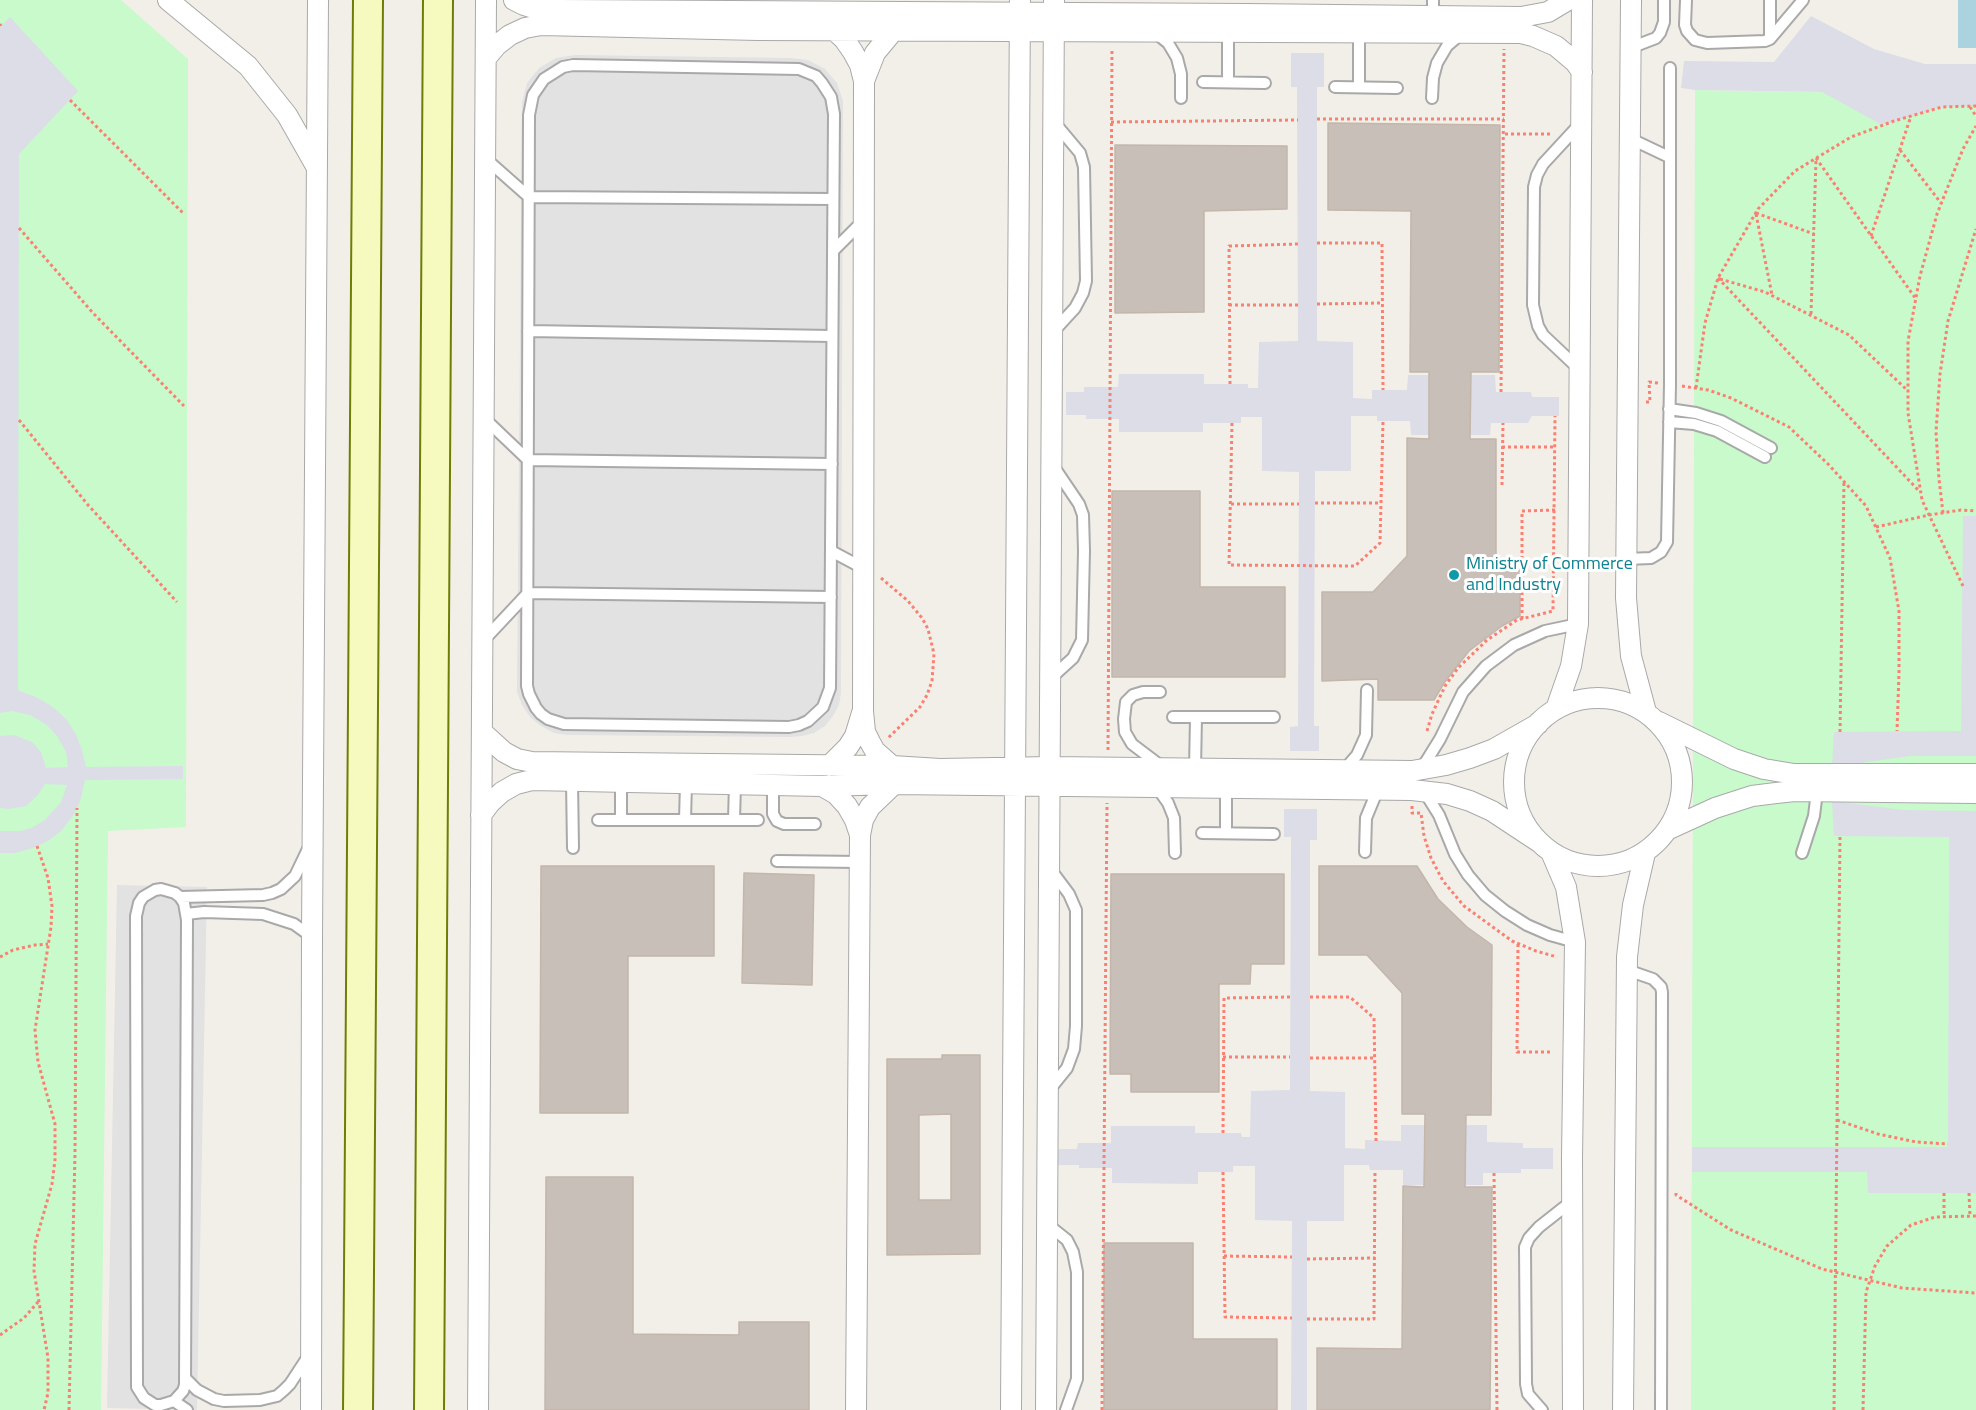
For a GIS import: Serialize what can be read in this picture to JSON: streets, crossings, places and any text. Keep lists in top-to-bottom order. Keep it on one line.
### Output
{"places":["Ministry of Commerce and Industry"]}
